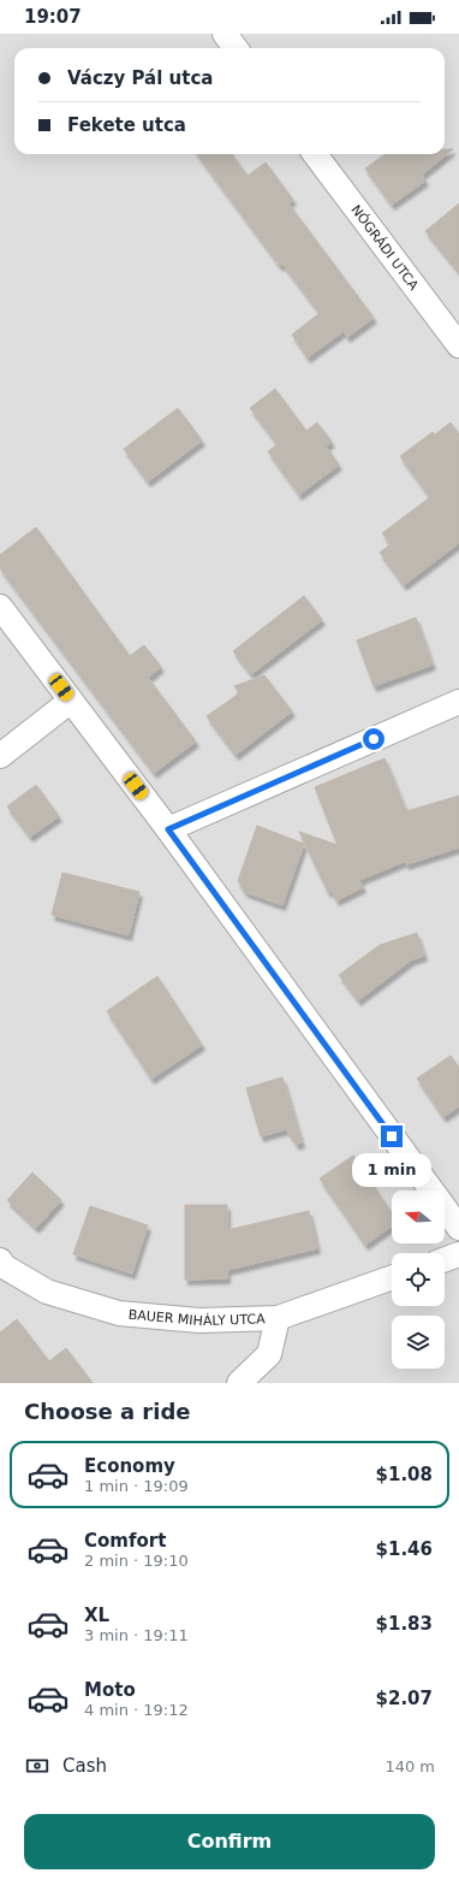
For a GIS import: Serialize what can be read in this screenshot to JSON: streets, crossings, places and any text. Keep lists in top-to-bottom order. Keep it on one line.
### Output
{"streets":{"street":["NÓGRÁDI UTCA","BAUER MIHÁLY UTCA"]},"north":"left","page":{"status":"19:07","banner":["Váczy Pál utca","Fekete utca"],"bubble":"1 min","heading":"Choose a ride","list":[{"name":"Economy","note":"1 min · 19:09","value":"$1.08"},{"name":"Comfort","note":"2 min · 19:10","value":"$1.46"},{"name":"XL","note":"3 min · 19:11","value":"$1.83"},{"name":"Moto","note":"4 min · 19:12","value":"$2.07"}],"pay":["Cash","140 m"],"buttons":"Confirm"}}
